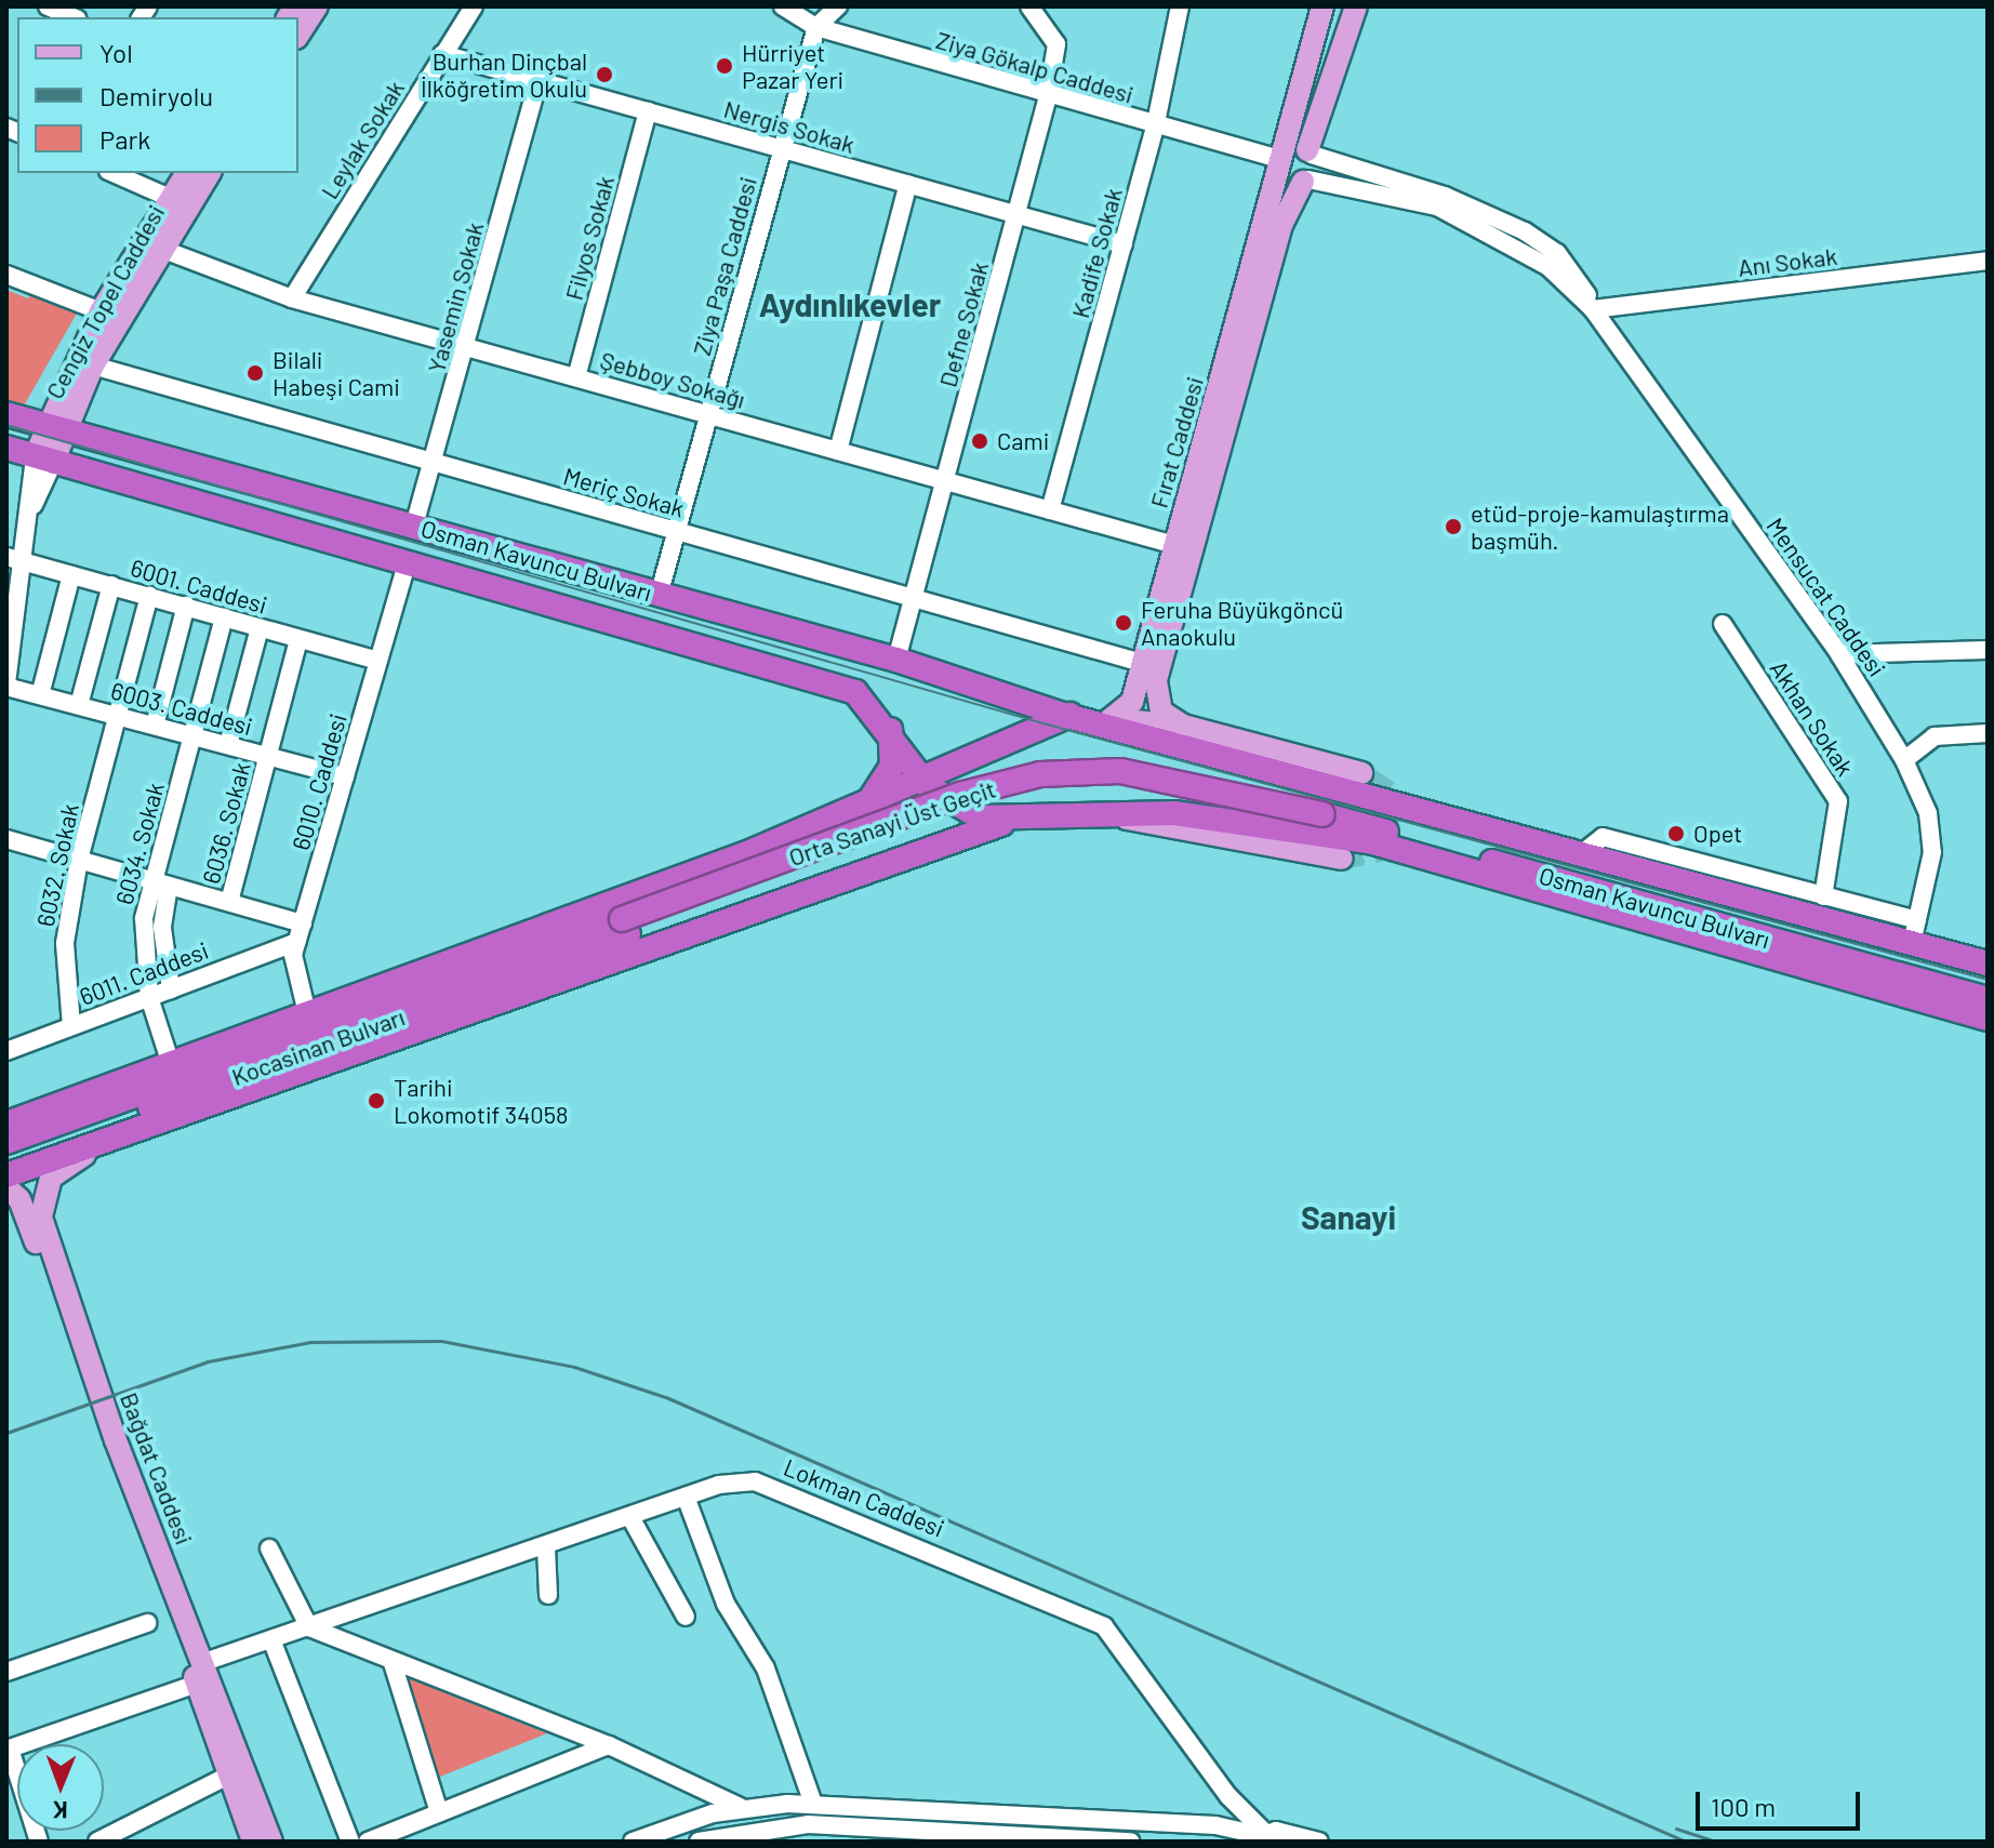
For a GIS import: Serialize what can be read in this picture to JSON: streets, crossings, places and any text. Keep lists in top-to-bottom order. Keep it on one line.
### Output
{"streets":{"highway":["Osman Kavuncu Bulvarı","Orta Sanayi Üst Geçit","Kocasinan Bulvarı"],"main road":["Cengiz Topel Caddesi","Fırat Caddesi","Bağdat Caddesi"],"street":["Ziya Gökalp Caddesi","Nergis Sokak","Leylak Sokak","Filyos Sokak","Kadife Sokak","Anı Sokak","Ziya Paşa Caddesi","Yasemin Sokak","Defne Sokak","Şebboy Sokağı","Meriç Sokak","6001. Caddesi","Mensucat Caddesi","6003. Caddesi","Akhan Sokak","6010. Caddesi","6036. Sokak","6034. Sokak","6032. Sokak","6011. Caddesi","Lokman Caddesi"]},"crossings":[["Ziya Gökalp Caddesi","Kadife Sokak"],["Ziya Gökalp Caddesi","Ziya Paşa Caddesi"],["Ziya Gökalp Caddesi","Defne Sokak"],["Ziya Gökalp Caddesi","Fırat Caddesi"],["Ziya Gökalp Caddesi","Mensucat Caddesi"],["Nergis Sokak","Leylak Sokak"],["Nergis Sokak","Filyos Sokak"],["Nergis Sokak","Kadife Sokak"],["Nergis Sokak","Ziya Paşa Caddesi"],["Nergis Sokak","Yasemin Sokak"],["Nergis Sokak","Defne Sokak"],["Leylak Sokak","Şebboy Sokağı"],["Filyos Sokak","Şebboy Sokağı"],["Kadife Sokak","Şebboy Sokağı"],["Anı Sokak","Mensucat Caddesi"],["Ziya Paşa Caddesi","Şebboy Sokağı"],["Ziya Paşa Caddesi","Meriç Sokak"],["Ziya Paşa Caddesi","Osman Kavuncu Bulvarı"],["Yasemin Sokak","Şebboy Sokağı"],["Yasemin Sokak","Meriç Sokak"],["Yasemin Sokak","Osman Kavuncu Bulvarı"],["Cengiz Topel Caddesi","Şebboy Sokağı"],["Cengiz Topel Caddesi","Meriç Sokak"],["Cengiz Topel Caddesi","Osman Kavuncu Bulvarı"],["Defne Sokak","Şebboy Sokağı"],["Defne Sokak","Meriç Sokak"],["Defne Sokak","Osman Kavuncu Bulvarı"],["Şebboy Sokağı","Fırat Caddesi"],["Fırat Caddesi","Meriç Sokak"],["Fırat Caddesi","Mensucat Caddesi"],["Osman Kavuncu Bulvarı","6010. Caddesi"],["Osman Kavuncu Bulvarı","Orta Sanayi Üst Geçit"],["6001. Caddesi","6010. Caddesi"],["6001. Caddesi","6036. Sokak"],["6001. Caddesi","6034. Sokak"],["6001. Caddesi","6032. Sokak"],["6003. Caddesi","6010. Caddesi"],["6003. Caddesi","6036. Sokak"],["6003. Caddesi","6034. Sokak"],["6003. Caddesi","6032. Sokak"],["6010. Caddesi","6011. Caddesi"],["Orta Sanayi Üst Geçit","Kocasinan Bulvarı"],["6034. Sokak","6011. Caddesi"],["6032. Sokak","6011. Caddesi"],["Bağdat Caddesi","Lokman Caddesi"]],"districts":["Aydınlıkevler","Sanayi"],"places":["Hürriyet Pazar Yeri","Burhan Dinçbal İlköğretim Okulu","Bilali Habeşi Cami","Cami","etüd-proje-kamulaştırma başmüh.","Feruha Büyükgöncü Anaokulu","Opet","Tarihi Lokomotif 34058"],"legend":["Yol","Demiryolu","Park"],"scale_bar":"100 m","north":"bottom"}
